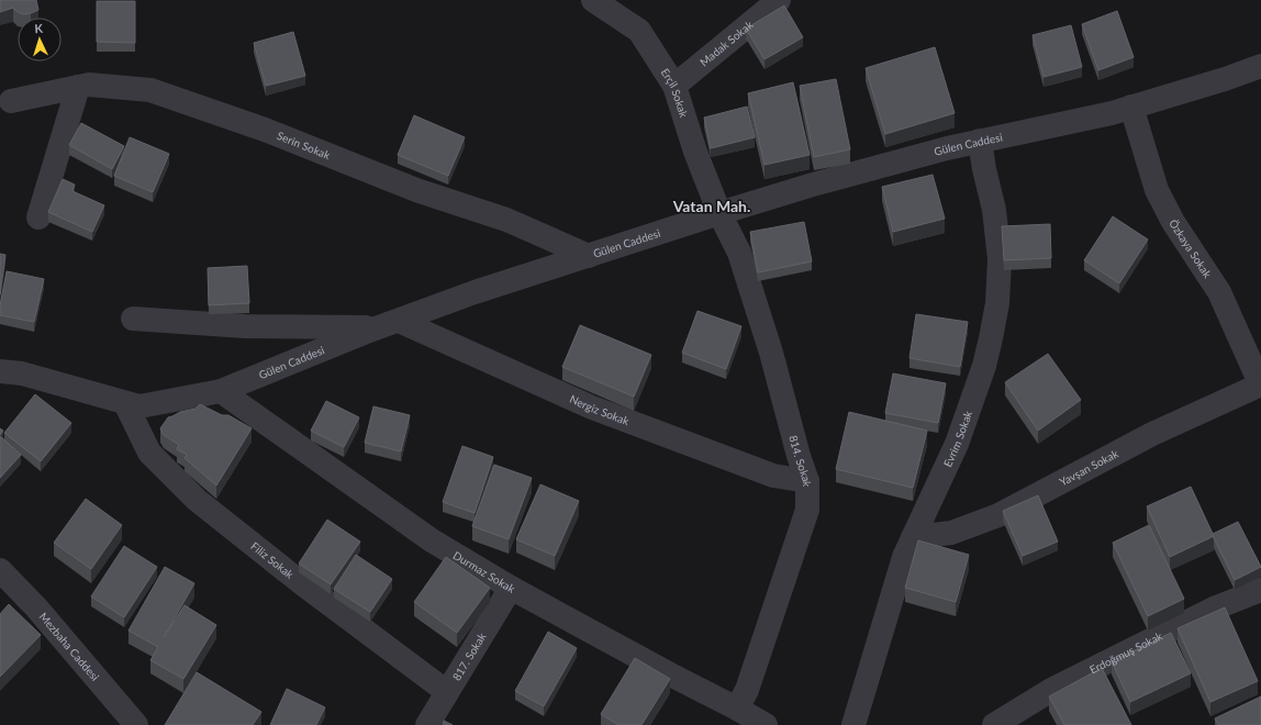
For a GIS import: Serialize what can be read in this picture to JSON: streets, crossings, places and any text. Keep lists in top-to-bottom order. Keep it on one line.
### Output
{"streets":{"street":["Madak Sokak","Erçil Sokak","Gülen Caddesi","Serin Sokak","Özkaya Sokak","Nergiz Sokak","Evrim Sokak","814. Sokak","Yavşan Sokak","Filiz Sokak","Durmaz Sokak","Mezbaha Caddesi","Erdoğmuş Sokak","817. Sokak"]},"crossings":[["Madak Sokak","Erçil Sokak"],["Erçil Sokak","Gülen Caddesi"],["Erçil Sokak","814. Sokak"],["Gülen Caddesi","Serin Sokak"],["Gülen Caddesi","Özkaya Sokak"],["Gülen Caddesi","Nergiz Sokak"],["Gülen Caddesi","Evrim Sokak"],["Gülen Caddesi","814. Sokak"],["Gülen Caddesi","Filiz Sokak"],["Gülen Caddesi","Durmaz Sokak"],["Özkaya Sokak","Yavşan Sokak"],["Nergiz Sokak","814. Sokak"],["Evrim Sokak","Yavşan Sokak"],["814. Sokak","Durmaz Sokak"],["Filiz Sokak","817. Sokak"],["Durmaz Sokak","817. Sokak"]],"districts":["Vatan Mah."],"north":"top"}
